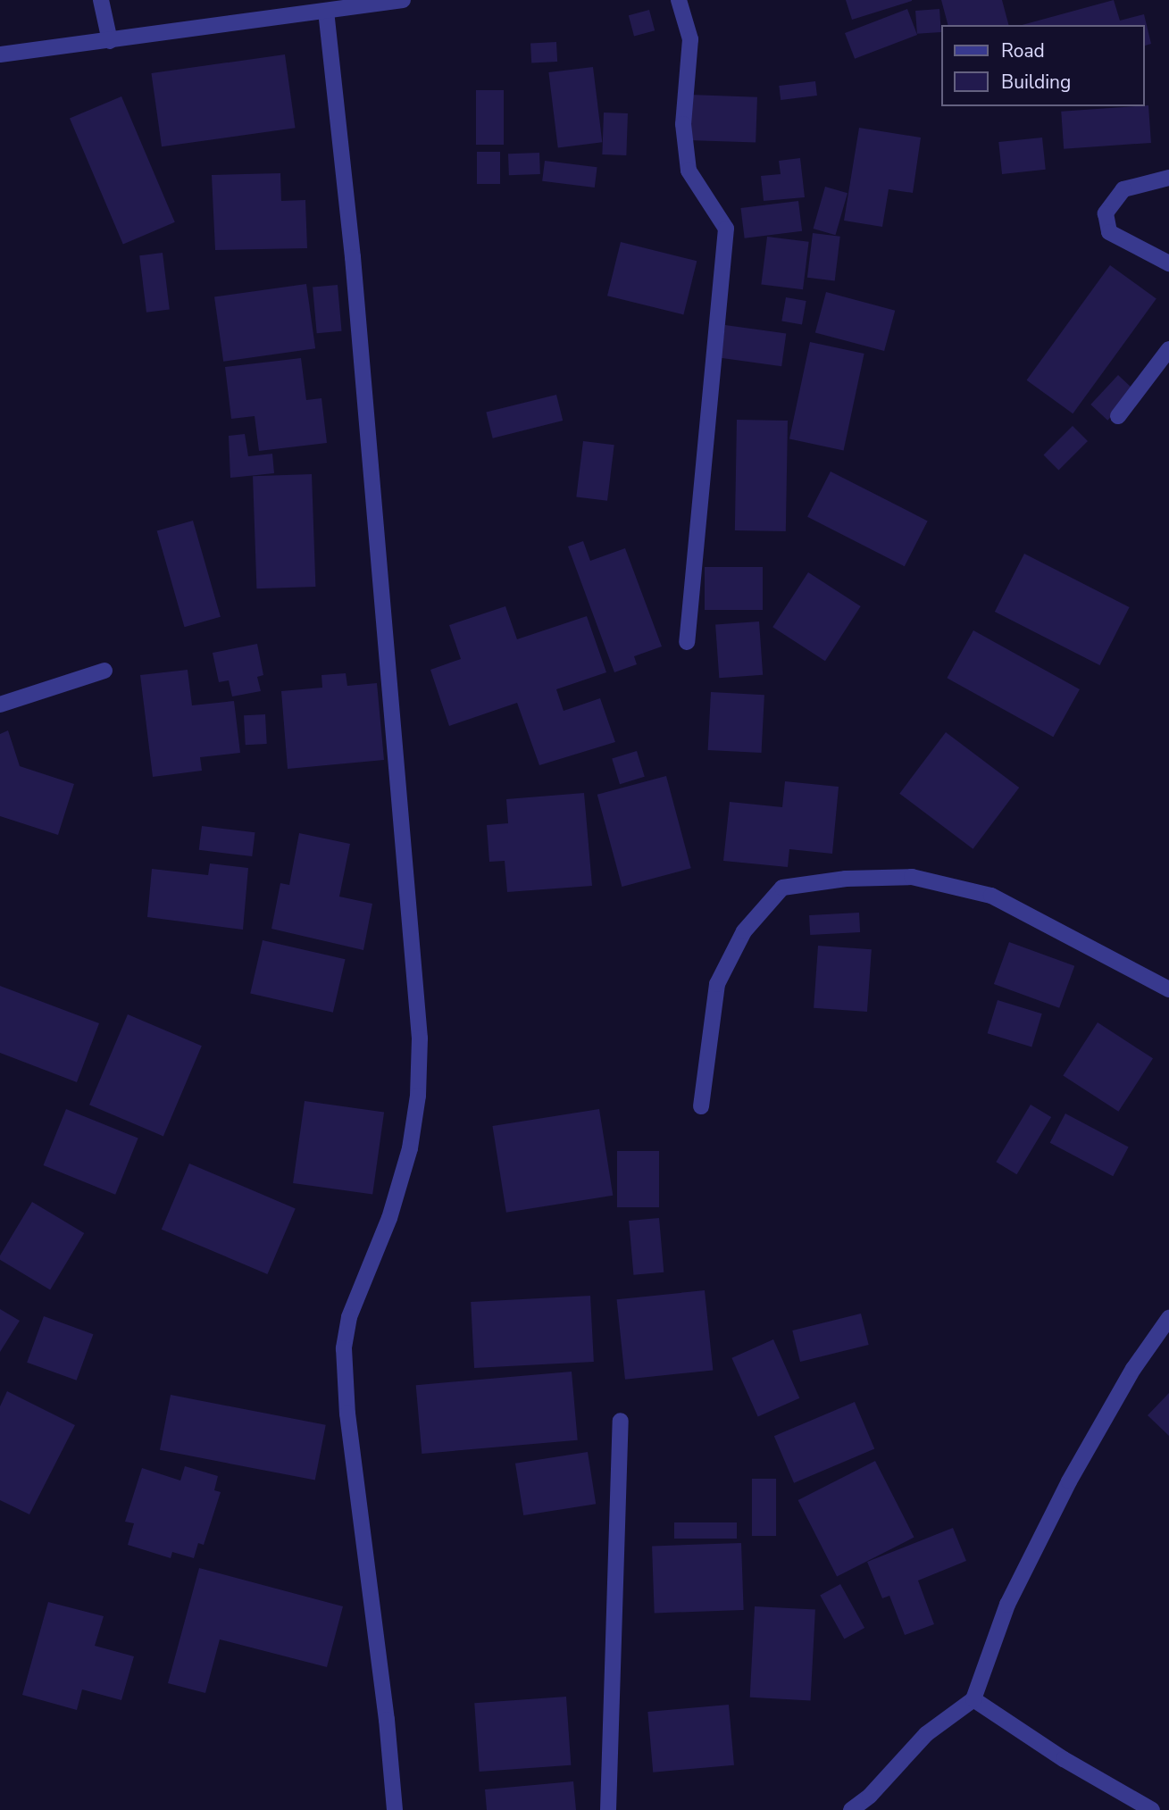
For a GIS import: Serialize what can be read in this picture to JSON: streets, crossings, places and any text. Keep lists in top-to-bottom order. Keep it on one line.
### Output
{"legend":["Road","Building"]}
